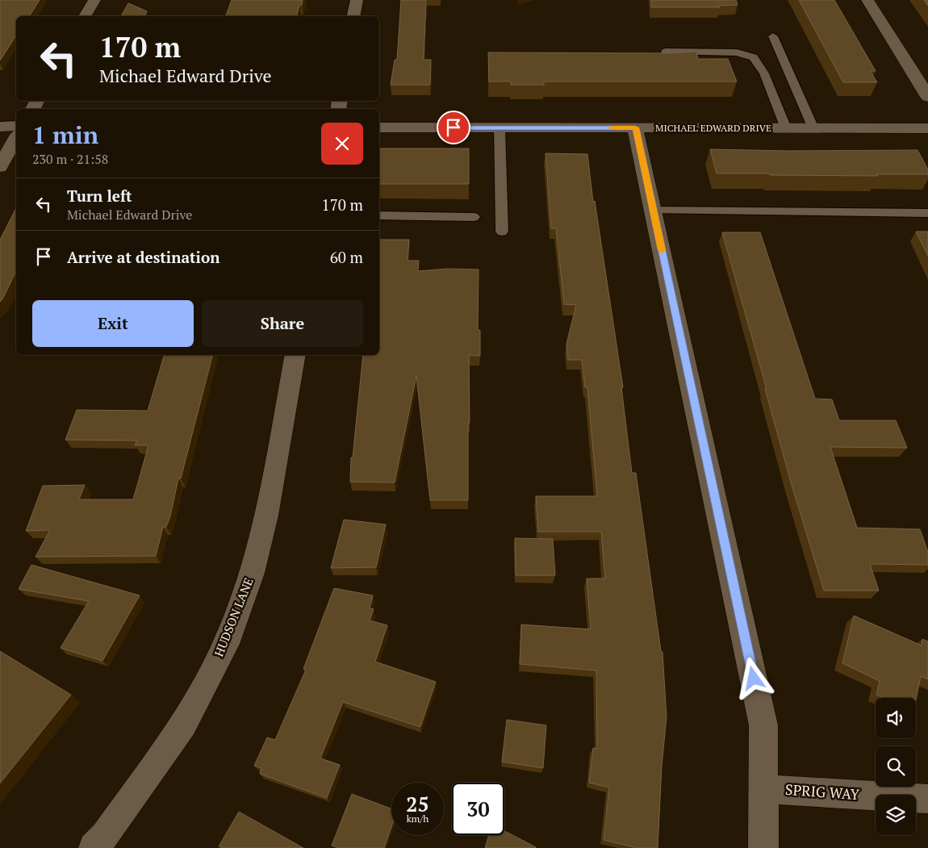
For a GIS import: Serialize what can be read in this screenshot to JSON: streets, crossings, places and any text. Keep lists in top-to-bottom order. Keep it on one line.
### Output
{"streets":{"street":["MICHAEL EDWARD DRIVE","HUDSON LANE","SPRIG WAY"]},"page":{"turn":["170 m","Michael Edward Drive"],"heading":["1 min","230 m · 21:58"],"list":[{"name":"Turn left","note":"Michael Edward Drive","value":"170 m"},{"name":"Arrive at destination","value":"60 m"}],"buttons":["Exit","Share"],"speed":"25 km/h","limit":"30"}}
